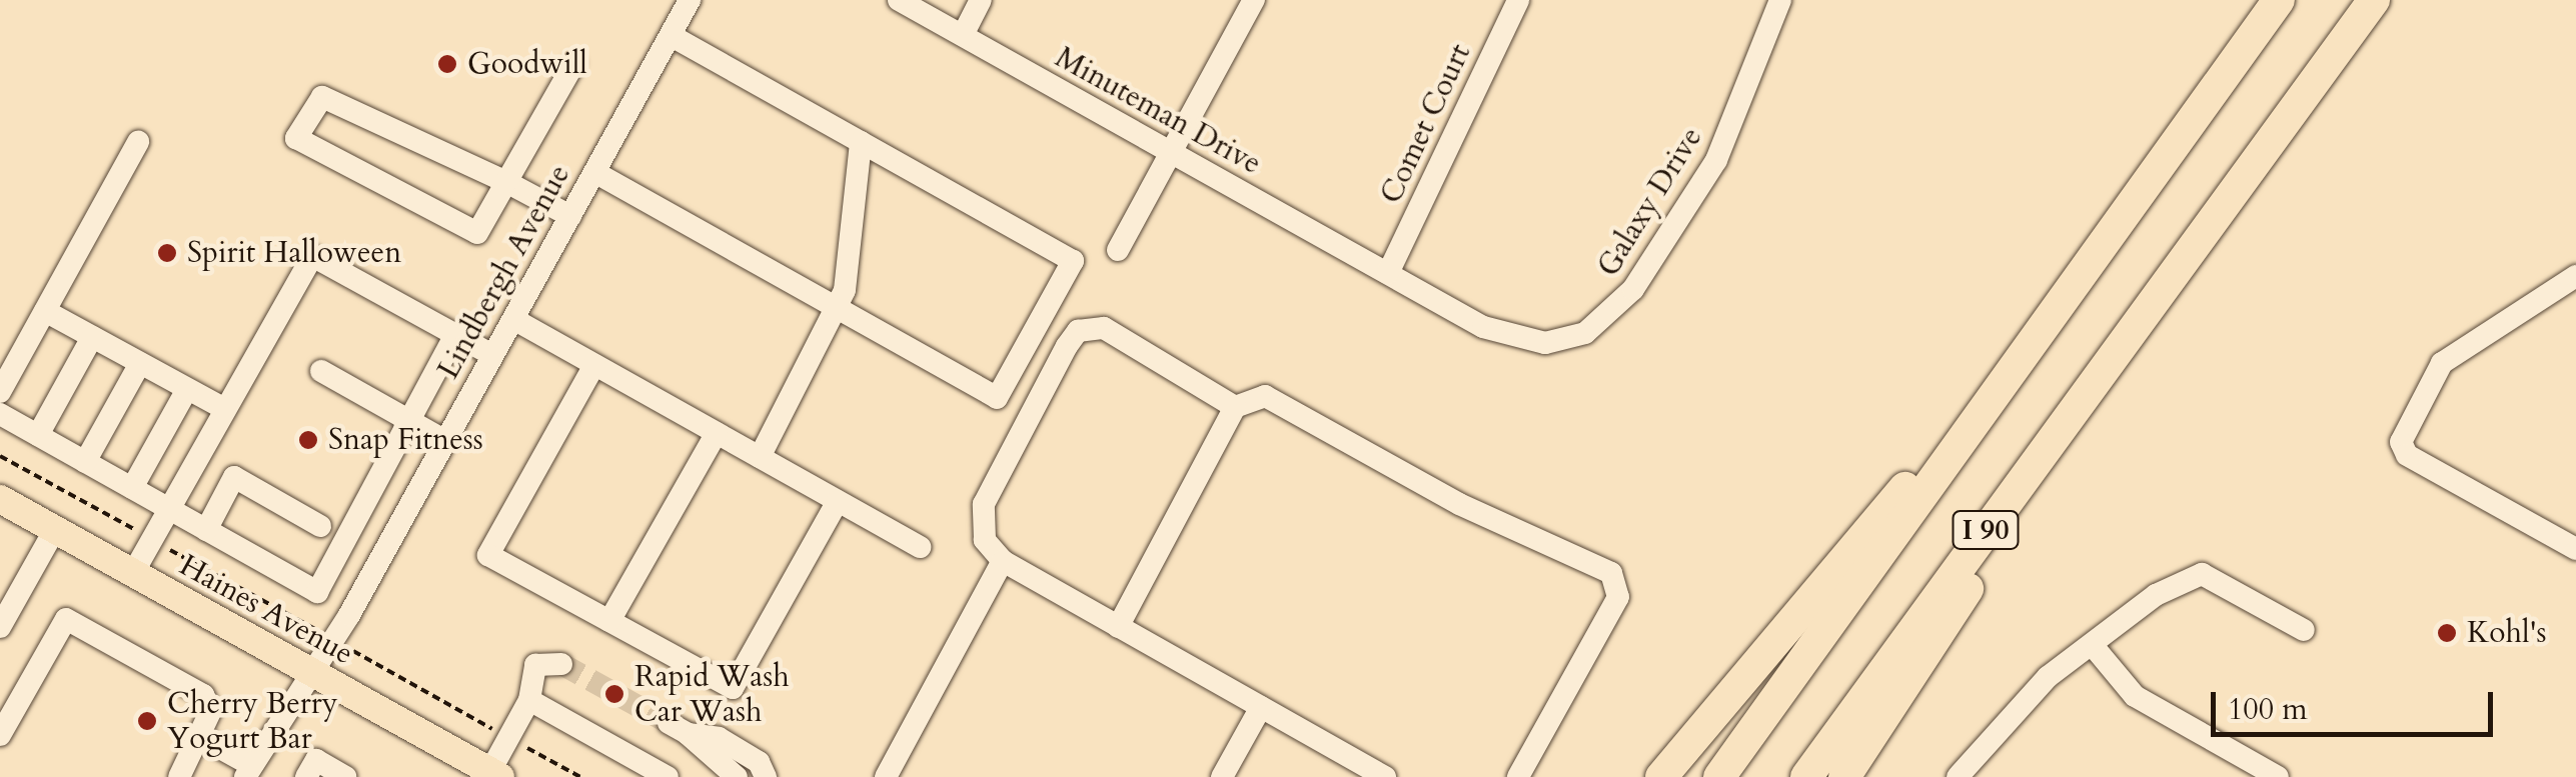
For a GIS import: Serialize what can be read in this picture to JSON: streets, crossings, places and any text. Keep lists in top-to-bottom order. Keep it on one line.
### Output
{"streets":{"highway":["I 90"],"main road":["Haines Avenue"],"street":["Minuteman Drive","Comet Court","Galaxy Drive","Lindbergh Avenue"]},"crossings":[["Minuteman Drive","Comet Court"],["Minuteman Drive","Galaxy Drive"],["Comet Court","Galaxy Drive"],["Lindbergh Avenue","Haines Avenue"]],"places":["Goodwill","Spirit Halloween","Snap Fitness","Kohl's","Rapid Wash Car Wash","Cherry Berry Yogurt Bar"],"scale_bar":"100 m"}
